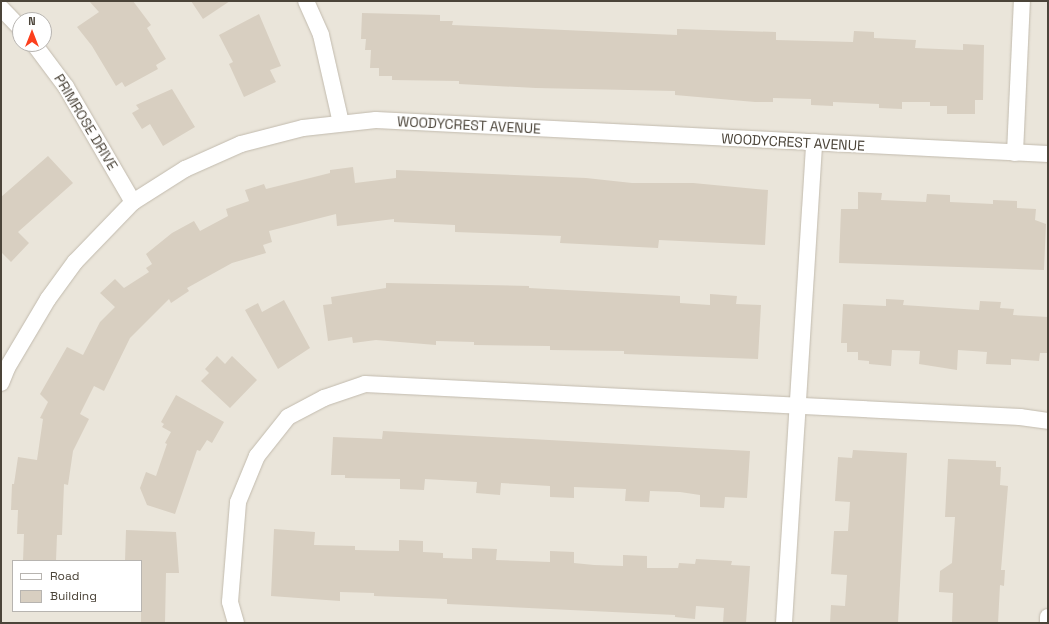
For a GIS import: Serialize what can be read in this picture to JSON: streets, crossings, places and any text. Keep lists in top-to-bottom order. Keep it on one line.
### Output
{"streets":{"street":["PRIMROSE DRIVE","WOODYCREST AVENUE"]},"crossings":[["PRIMROSE DRIVE","WOODYCREST AVENUE"]],"legend":["Road","Building"],"north":"top"}
